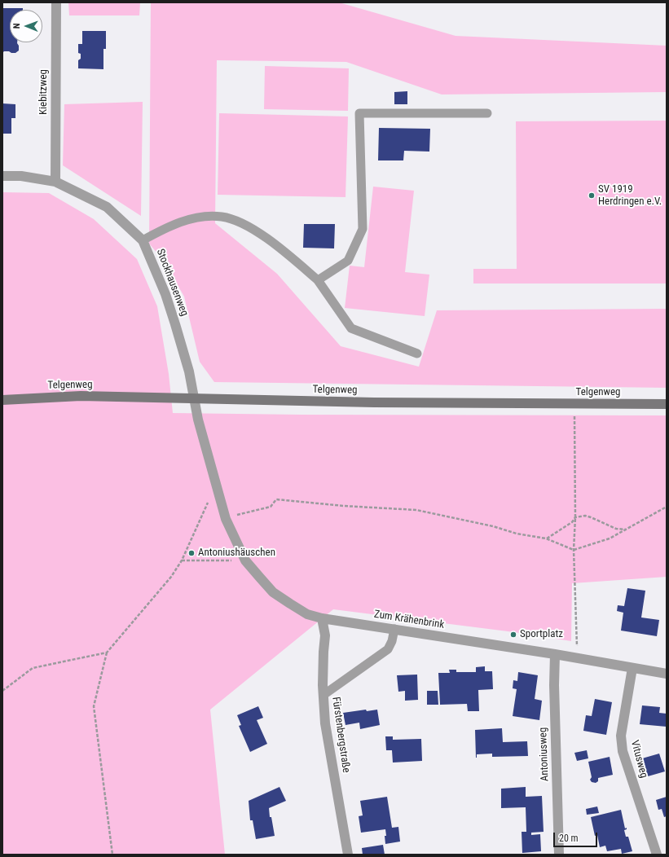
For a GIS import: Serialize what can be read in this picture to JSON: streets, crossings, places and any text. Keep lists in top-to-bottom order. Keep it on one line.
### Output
{"streets":{"main road":["Telgenweg"],"street":["Kiebitzweg","Stockhausenweg","Zum Krähenbrink","Fürstenbergstraße","Antoniusweg","Vitusweg"]},"crossings":[["Kiebitzweg","Stockhausenweg"],["Stockhausenweg","Telgenweg"],["Stockhausenweg","Zum Krähenbrink"],["Zum Krähenbrink","Fürstenbergstraße"],["Zum Krähenbrink","Antoniusweg"],["Zum Krähenbrink","Vitusweg"]],"places":["SV 1919 Herdringen e.V.","Antoniushäuschen","Sportplatz"],"scale_bar":"20 m","north":"left"}
